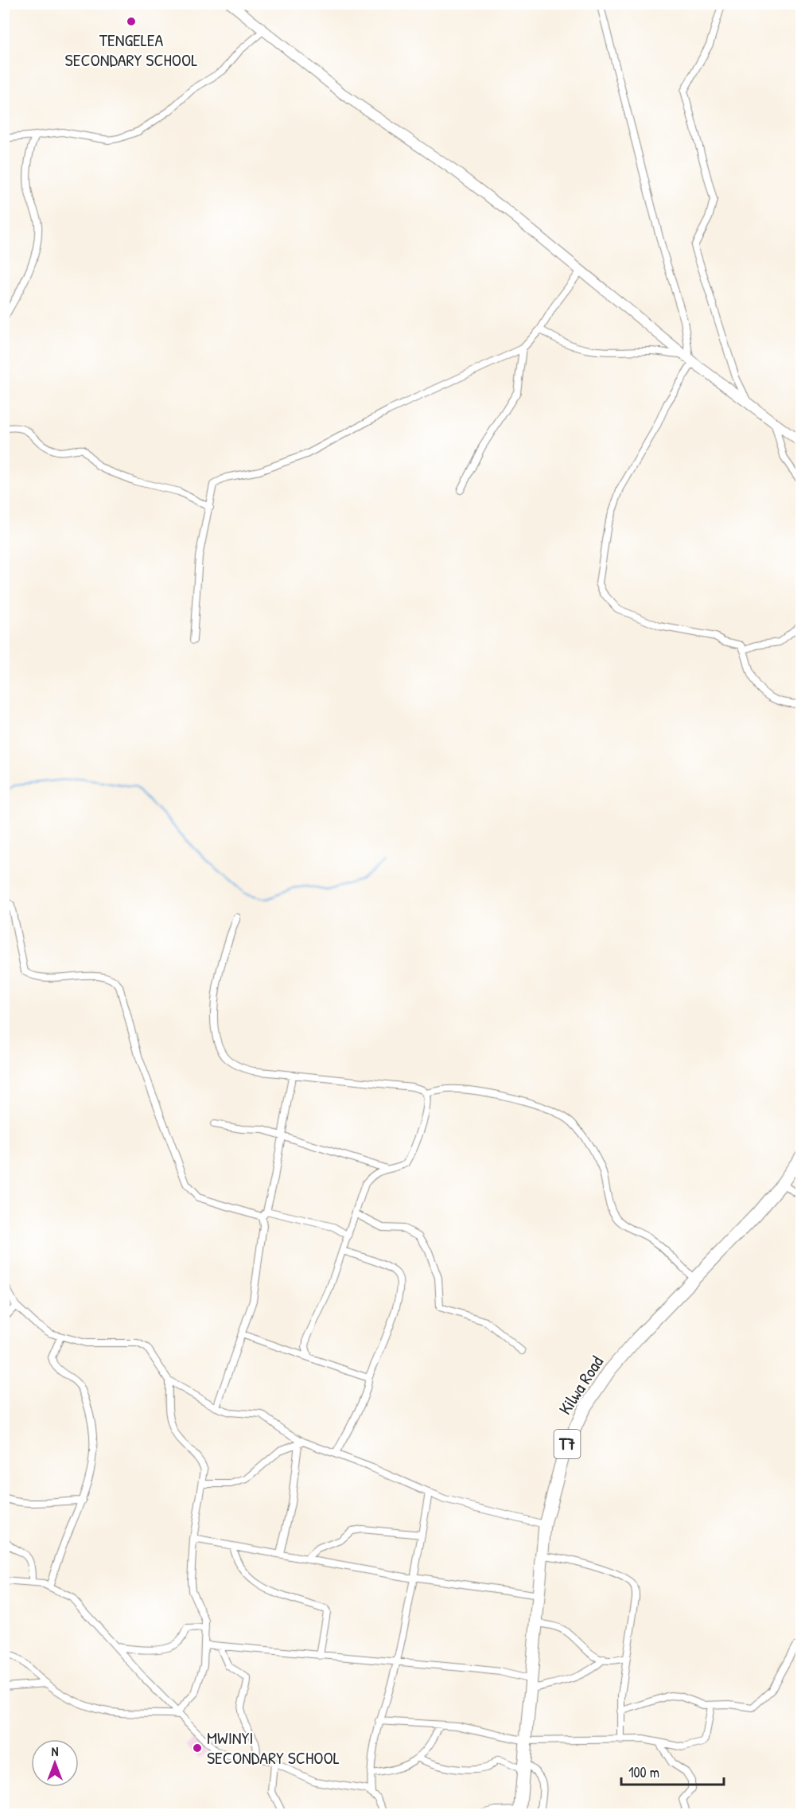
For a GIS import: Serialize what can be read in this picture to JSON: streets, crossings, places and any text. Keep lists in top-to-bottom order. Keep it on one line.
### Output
{"streets":{"highway":["Kilwa Road","T7"]},"places":["TENGELEA SECONDARY SCHOOL","MWINYI SECONDARY SCHOOL"],"scale_bar":"100 m","north":"top"}
